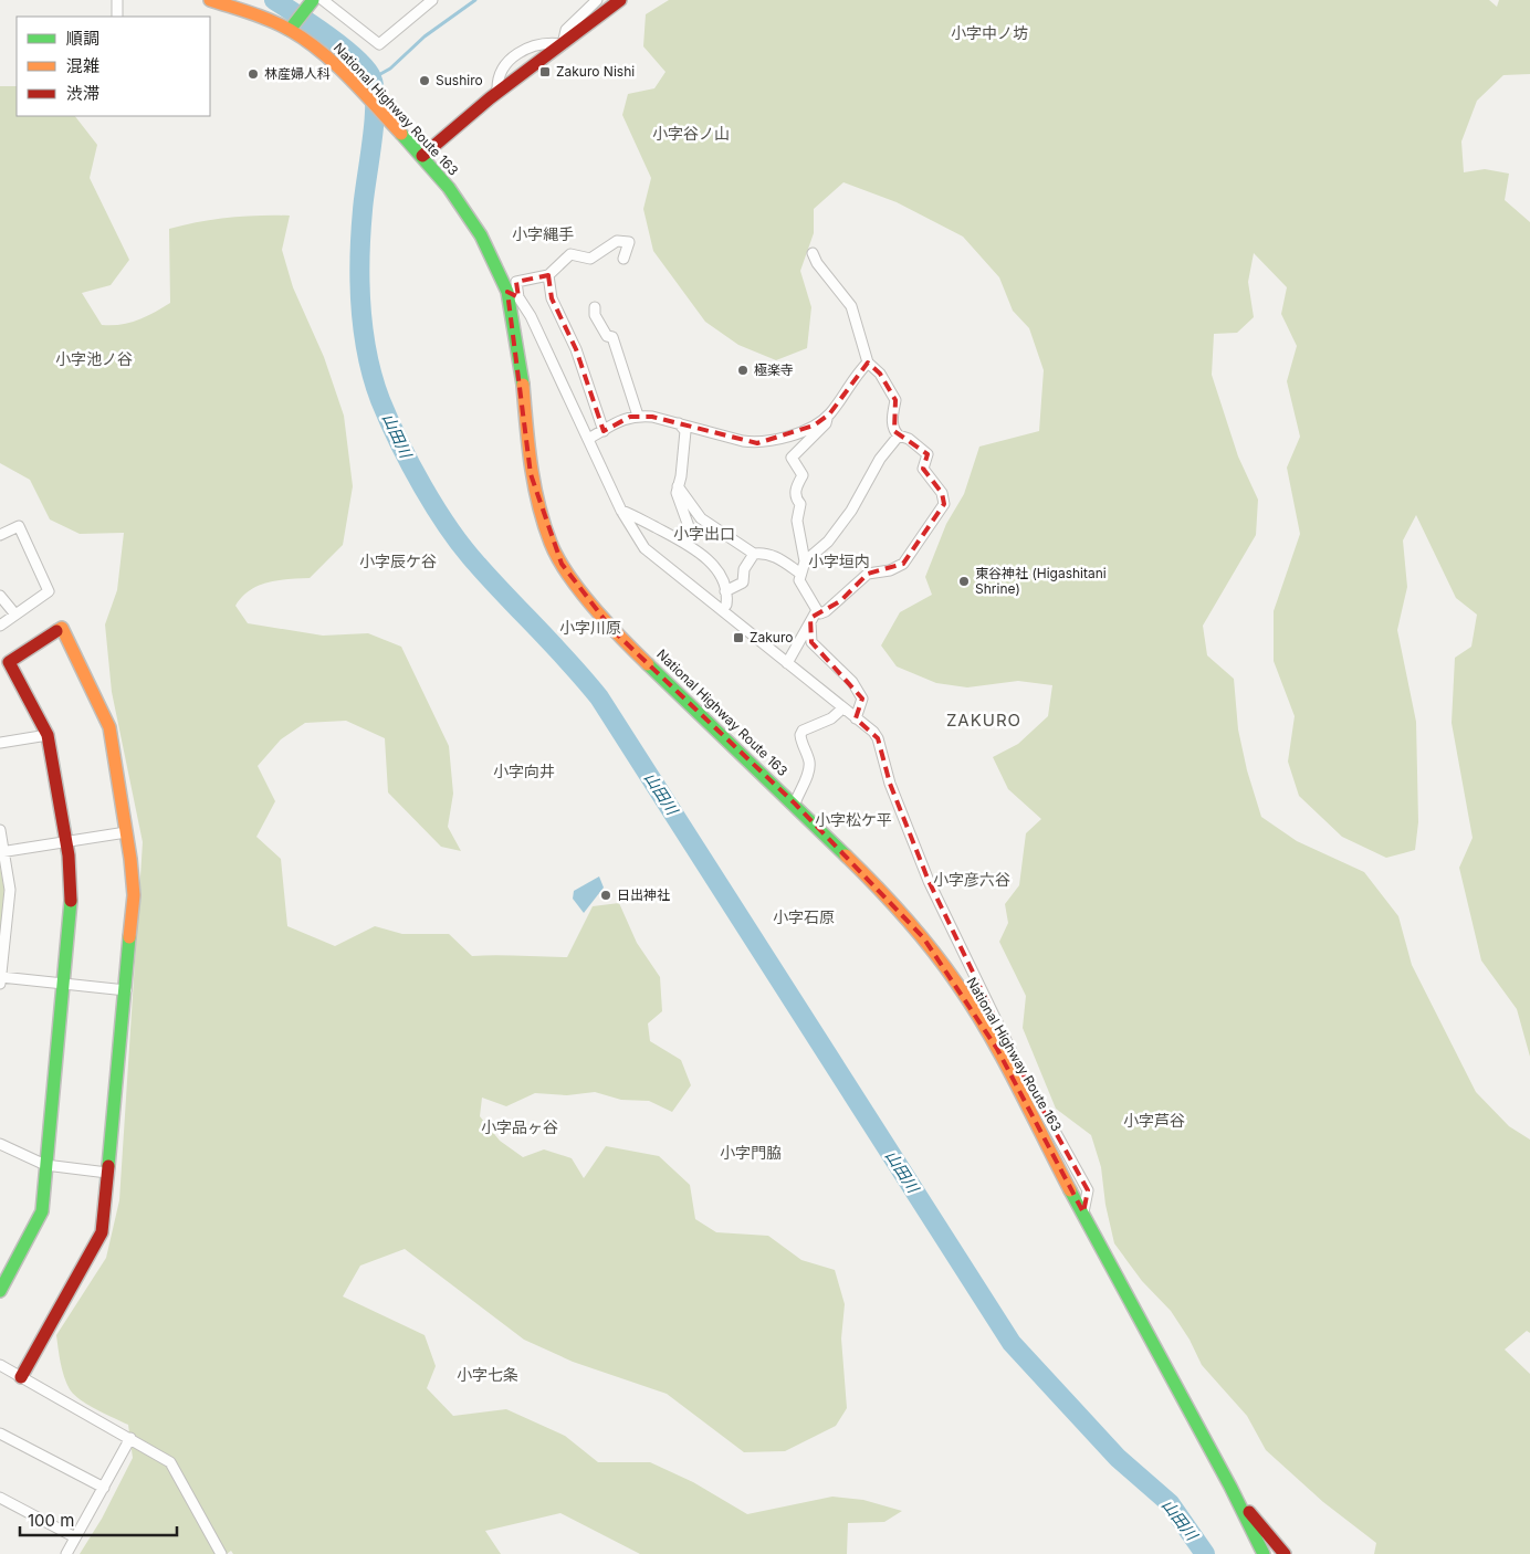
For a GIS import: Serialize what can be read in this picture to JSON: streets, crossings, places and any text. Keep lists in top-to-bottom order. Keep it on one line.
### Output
{"streets":{"main road":["National Highway Route 163"]},"districts":["小字中ノ坊","小字谷ノ山","小字縄手","小字池ノ谷","小字出口","小字辰ケ谷","小字垣内","小字川原","ZAKURO","小字向井","小字松ケ平","小字彦六谷","小字石原","小字芦谷","小字品ヶ谷","小字門脇","小字七条"],"water":["山田川"],"places":{"transit":["Zakuro Nishi","Zakuro"],"other":["林産婦人科","Sushiro","極楽寺","東谷神社 (Higashitani Shrine)","日出神社"]},"legend":["順調","混雑","渋滞"],"scale_bar":"100 m"}
